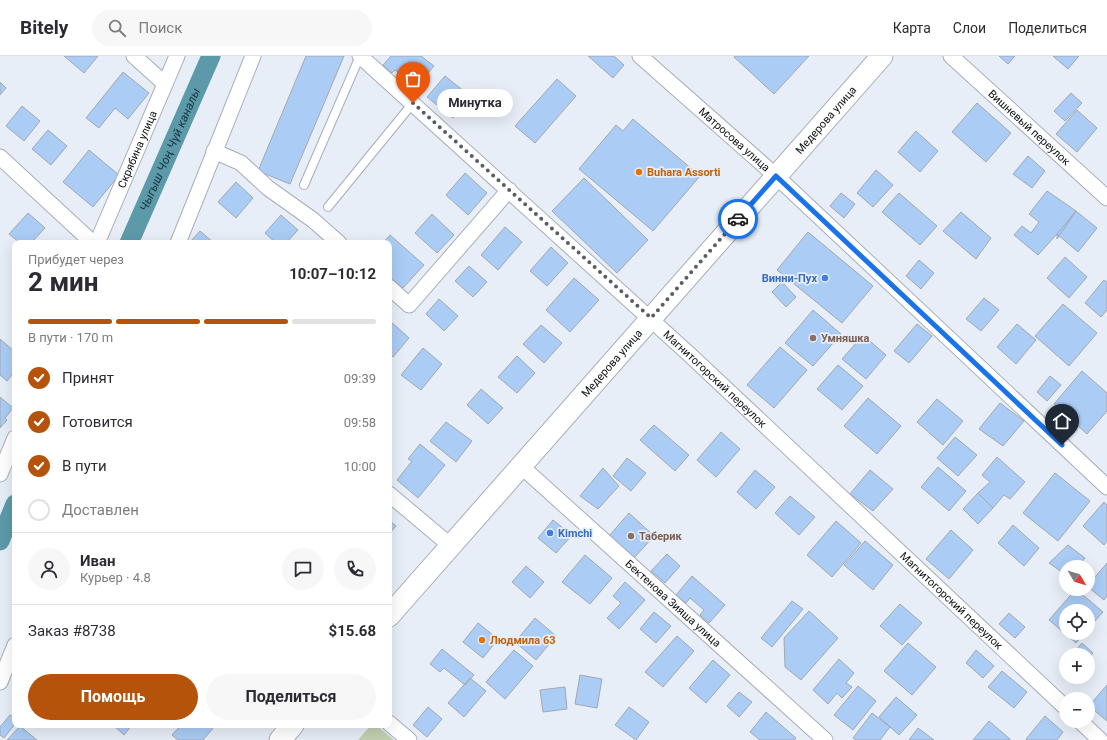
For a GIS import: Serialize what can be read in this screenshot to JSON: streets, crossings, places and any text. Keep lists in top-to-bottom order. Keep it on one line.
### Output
{"streets":{"main road":["Медерова улица"],"street":["Вишневый переулок","Матросова улица","Скрябина улица","Магнитогорский переулок","Бектенова Зияша улица"]},"crossings":[["Медерова улица","Матросова улица"],["Медерова улица","Магнитогорский переулок"],["Медерова улица","Бектенова Зияша улица"]],"water":["Чыгыш Чоң Чүй каналы"],"places":["Минутка","Buhara Assorti","Винни-Пух","Умняшка","Kimchi","Таберик","Людмила 63"],"north":"bottom right","page":{"header":"Bitely","search":"Поиск","nav":["Карта","Слои","Поделиться"],"bubble":"Минутка","heading":["2 мин","Прибудет через","10:07–10:12"],"panel":["Иван","Курьер · 4.8","Заказ #8738","$15.68"],"bar":"В пути · 170 m","list":[["Принят","09:39"],["Готовится","09:58"],["В пути","10:00"],"Доставлен"],"map_buttons":["+","−"],"buttons":["Помощь","Поделиться"]}}
